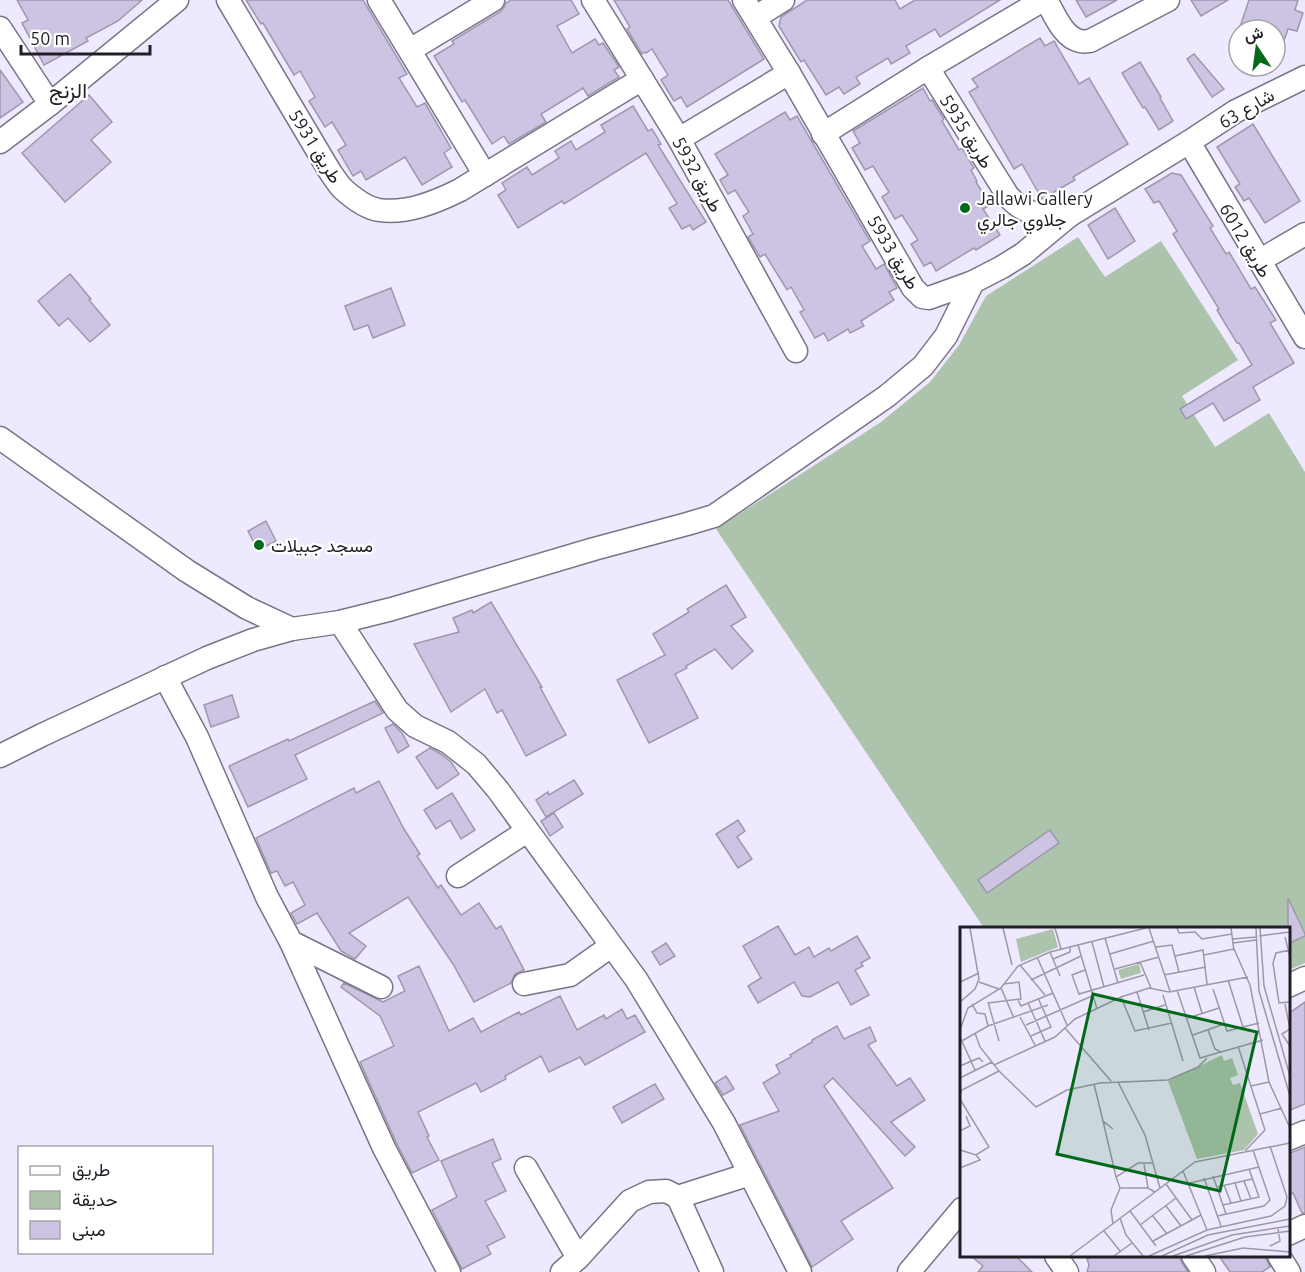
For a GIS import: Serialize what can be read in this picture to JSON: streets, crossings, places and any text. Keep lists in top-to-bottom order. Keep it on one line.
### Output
{"streets":{"street":["شارع 63","طريق 5935","طريق 5931","طريق 5932","طريق 6012","طريق 5933"]},"crossings":[["شارع 63","طريق 6012"],["شارع 63","طريق 5933"],["طريق 5935","طريق 5933"],["طريق 5931","طريق 5932"],["طريق 6012","طريق 5933"]],"districts":["الزنج"],"places":["Jallawi Gallery جلاوي جالري","مسجد جبيلات"],"legend":["طريق","حديقة","مبنى"],"scale_bar":"50 m","north":"top"}
